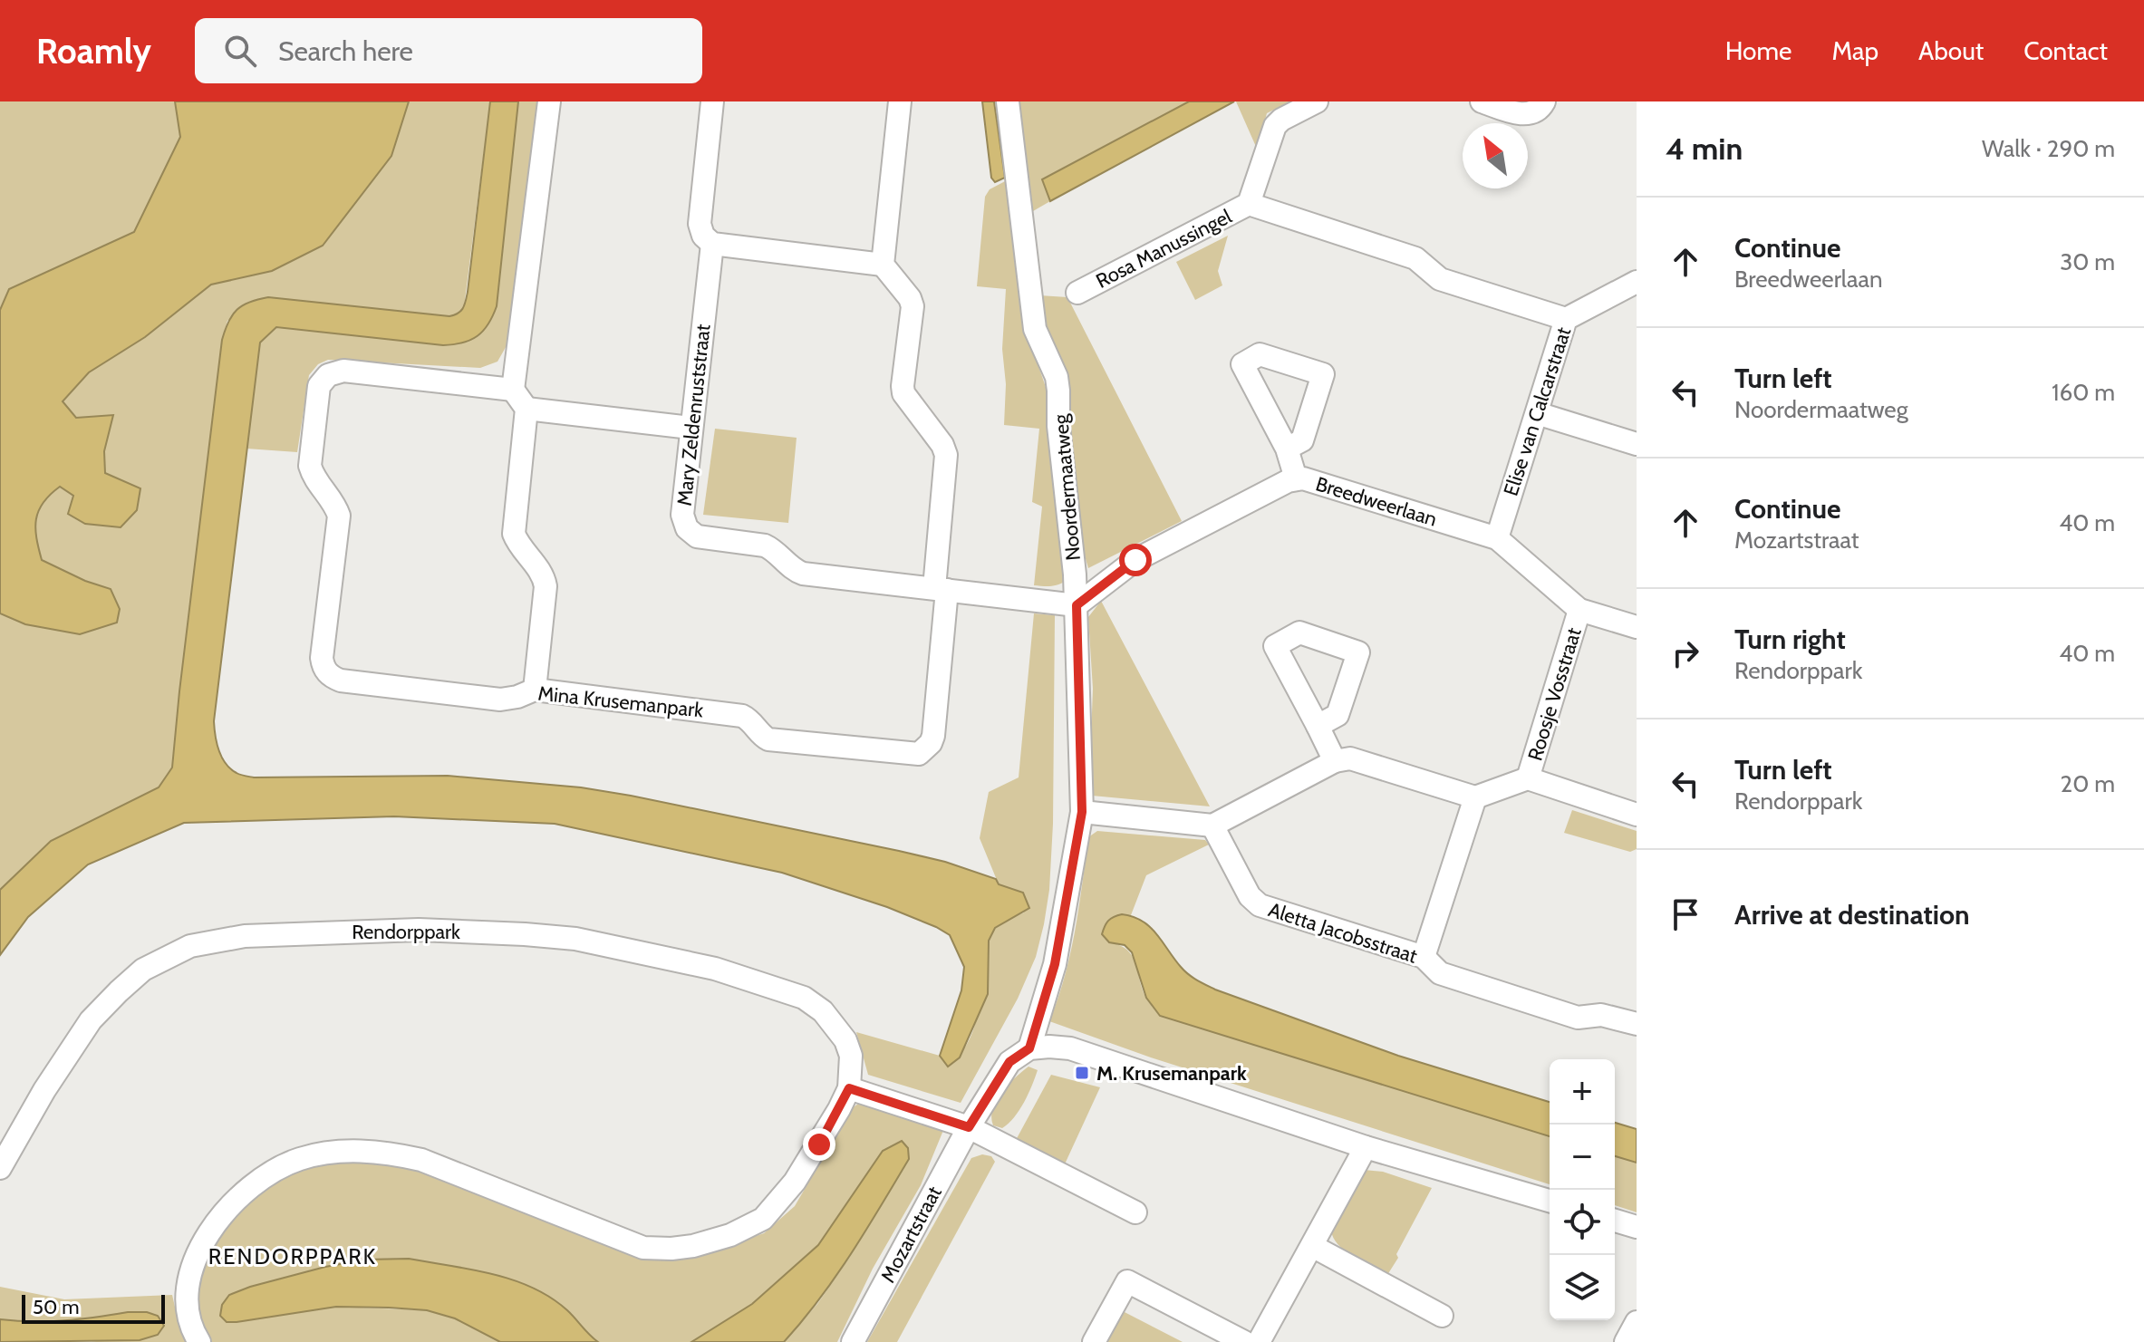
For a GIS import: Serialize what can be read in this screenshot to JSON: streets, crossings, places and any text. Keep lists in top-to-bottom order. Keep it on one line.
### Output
{"streets":{"street":["Rosa Manussingel","Elise van Calcarstraat","Mary Zeldenruststraat","Noordermaatweg","Breedweerlaan","Roosje Vosstraat","Mina Krusemanpark","Rendorppark","Aletta Jacobsstraat","Mozartstraat"]},"crossings":[["Elise van Calcarstraat","Breedweerlaan"],["Mary Zeldenruststraat","Noordermaatweg"],["Mary Zeldenruststraat","Breedweerlaan"],["Mary Zeldenruststraat","Mina Krusemanpark"],["Noordermaatweg","Breedweerlaan"],["Noordermaatweg","Mozartstraat"],["Breedweerlaan","Roosje Vosstraat"]],"districts":["RENDORPPARK"],"places":{"transit":["M. Krusemanpark"]},"scale_bar":"50 m","north":"top left","page":{"header":"Roamly","search":"Search here","nav":["Home","Map","About","Contact"],"heading":["4 min","Walk · 290 m"],"list":[["Continue","Breedweerlaan","30 m"],["Turn left","Noordermaatweg","160 m"],["Continue","Mozartstraat","40 m"],["Turn right","Rendorppark","40 m"],["Turn left","Rendorppark","20 m"],"Arrive at destination"],"map_buttons":["+","−"],"scale":"50 m"}}
